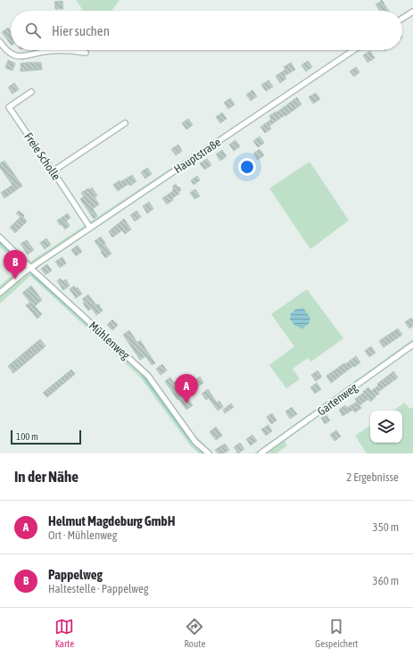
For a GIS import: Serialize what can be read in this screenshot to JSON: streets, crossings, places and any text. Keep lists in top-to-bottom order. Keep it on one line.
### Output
{"streets":{"street":["Hauptstraße","Freie Scholle","Mühlenweg","Gartenweg"]},"crossings":[["Hauptstraße","Freie Scholle"],["Hauptstraße","Mühlenweg"]],"scale_bar":"100 m","page":{"search":"Hier suchen","pins":["B","A"],"scale":"100 m","heading":["In der Nähe","2 Ergebnisse"],"list":[{"mark":"A","name":"Helmut Magdeburg GmbH","note":"Ort · Mühlenweg","value":"350 m"},{"mark":"B","name":"Pappelweg","note":"Haltestelle · Pappelweg","value":"360 m"}],"nav":["Karte","Route","Gespeichert"]}}
